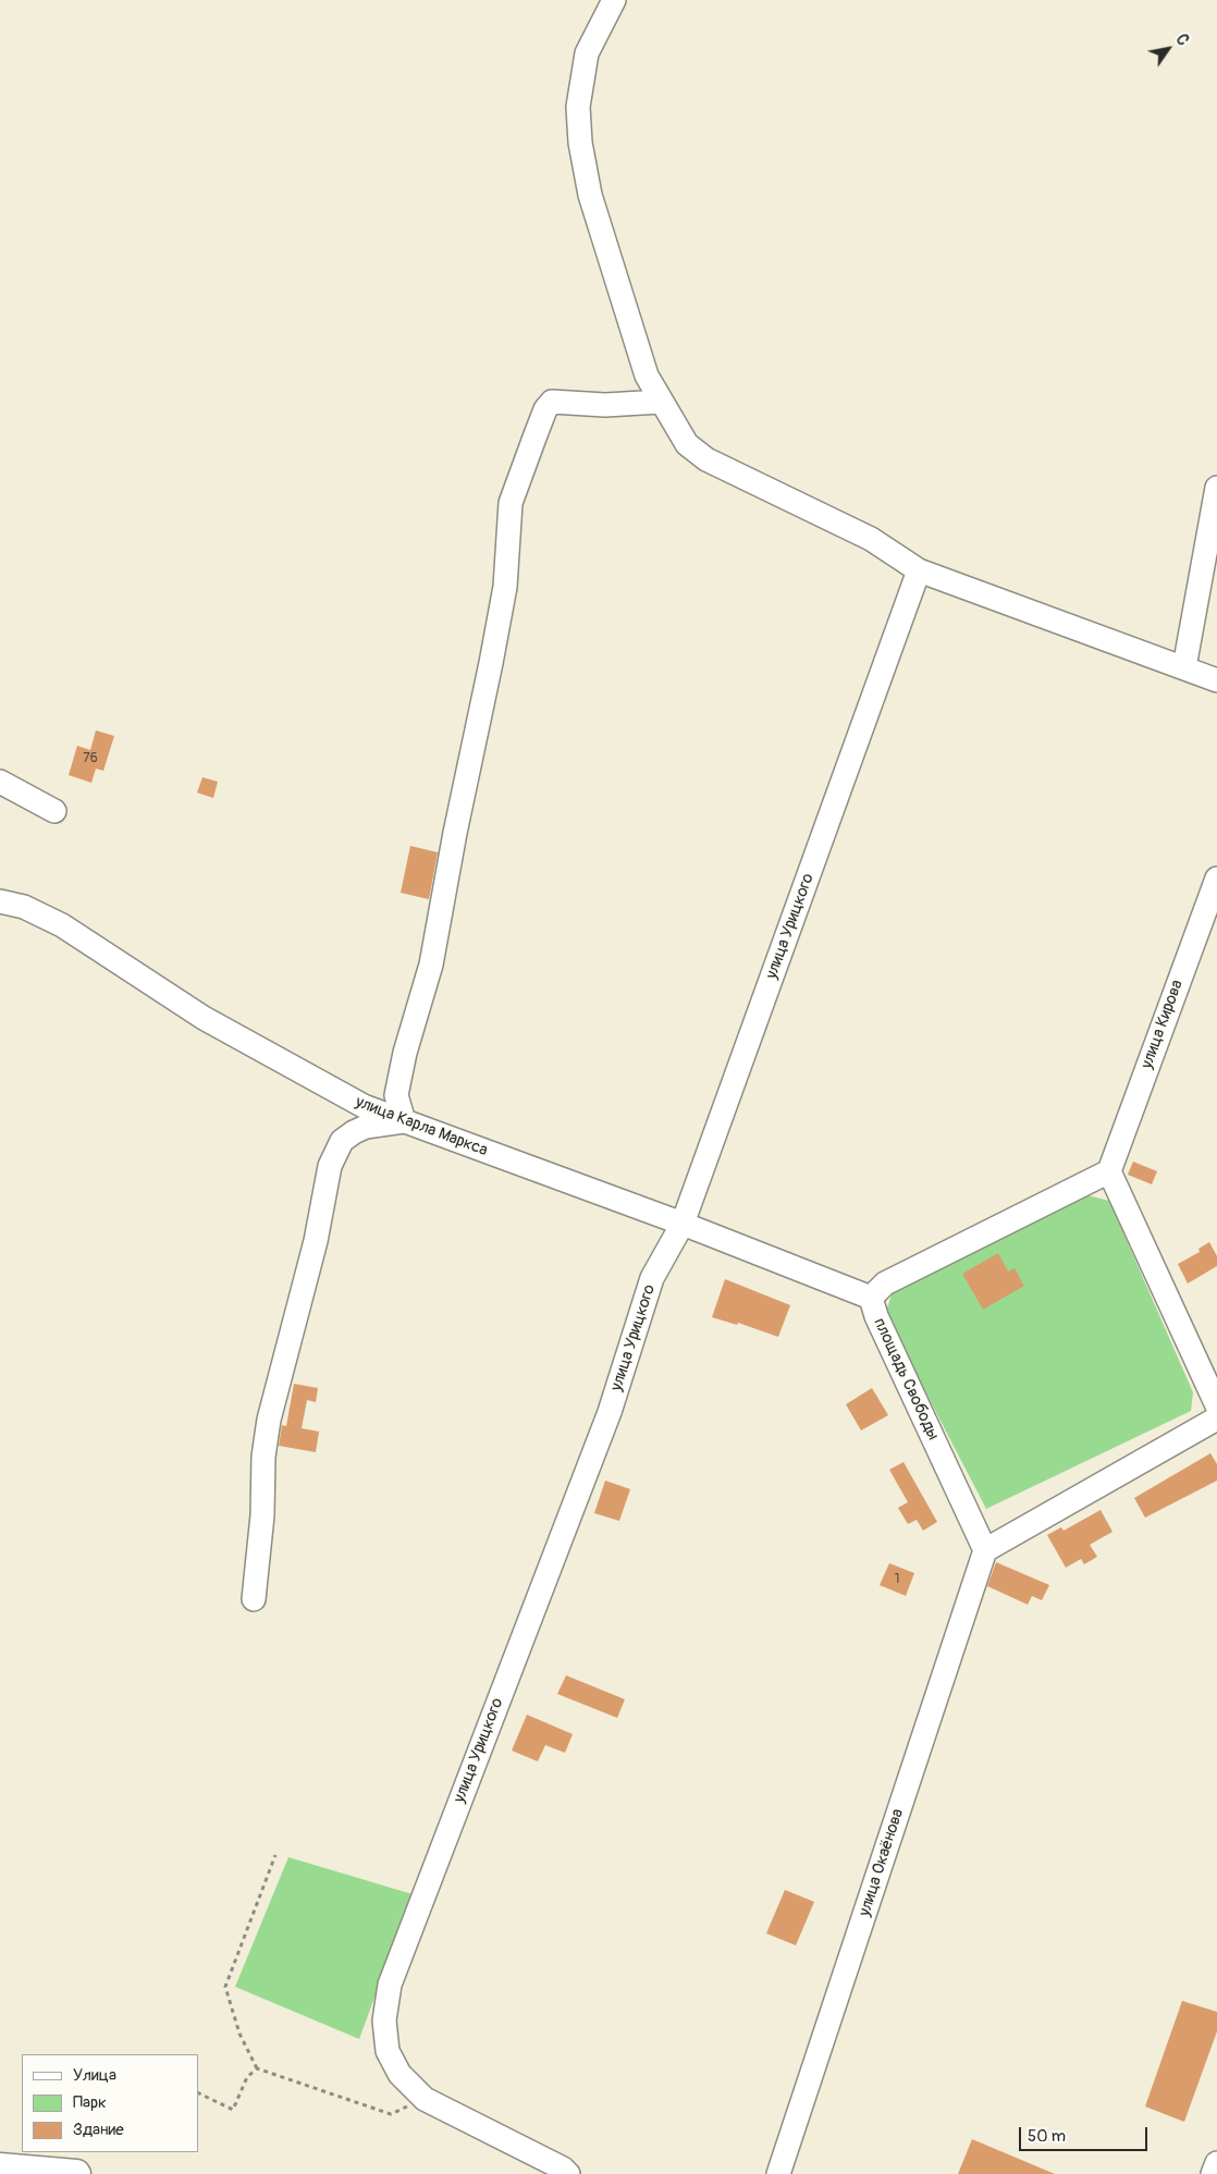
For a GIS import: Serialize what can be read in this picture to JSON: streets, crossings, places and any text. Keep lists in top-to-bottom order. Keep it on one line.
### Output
{"streets":{"street":["улица Урицкого","улица Кирова","улица Карла Маркса","площадь Свободы","улица Окаёнова"]},"crossings":[["улица Урицкого","улица Карла Маркса"],["улица Кирова","площадь Свободы"],["улица Карла Маркса","площадь Свободы"],["площадь Свободы","улица Окаёнова"]],"house_numbers":["76","1"],"legend":["Улица","Парк","Здание"],"scale_bar":"50 m","north":"top right"}
